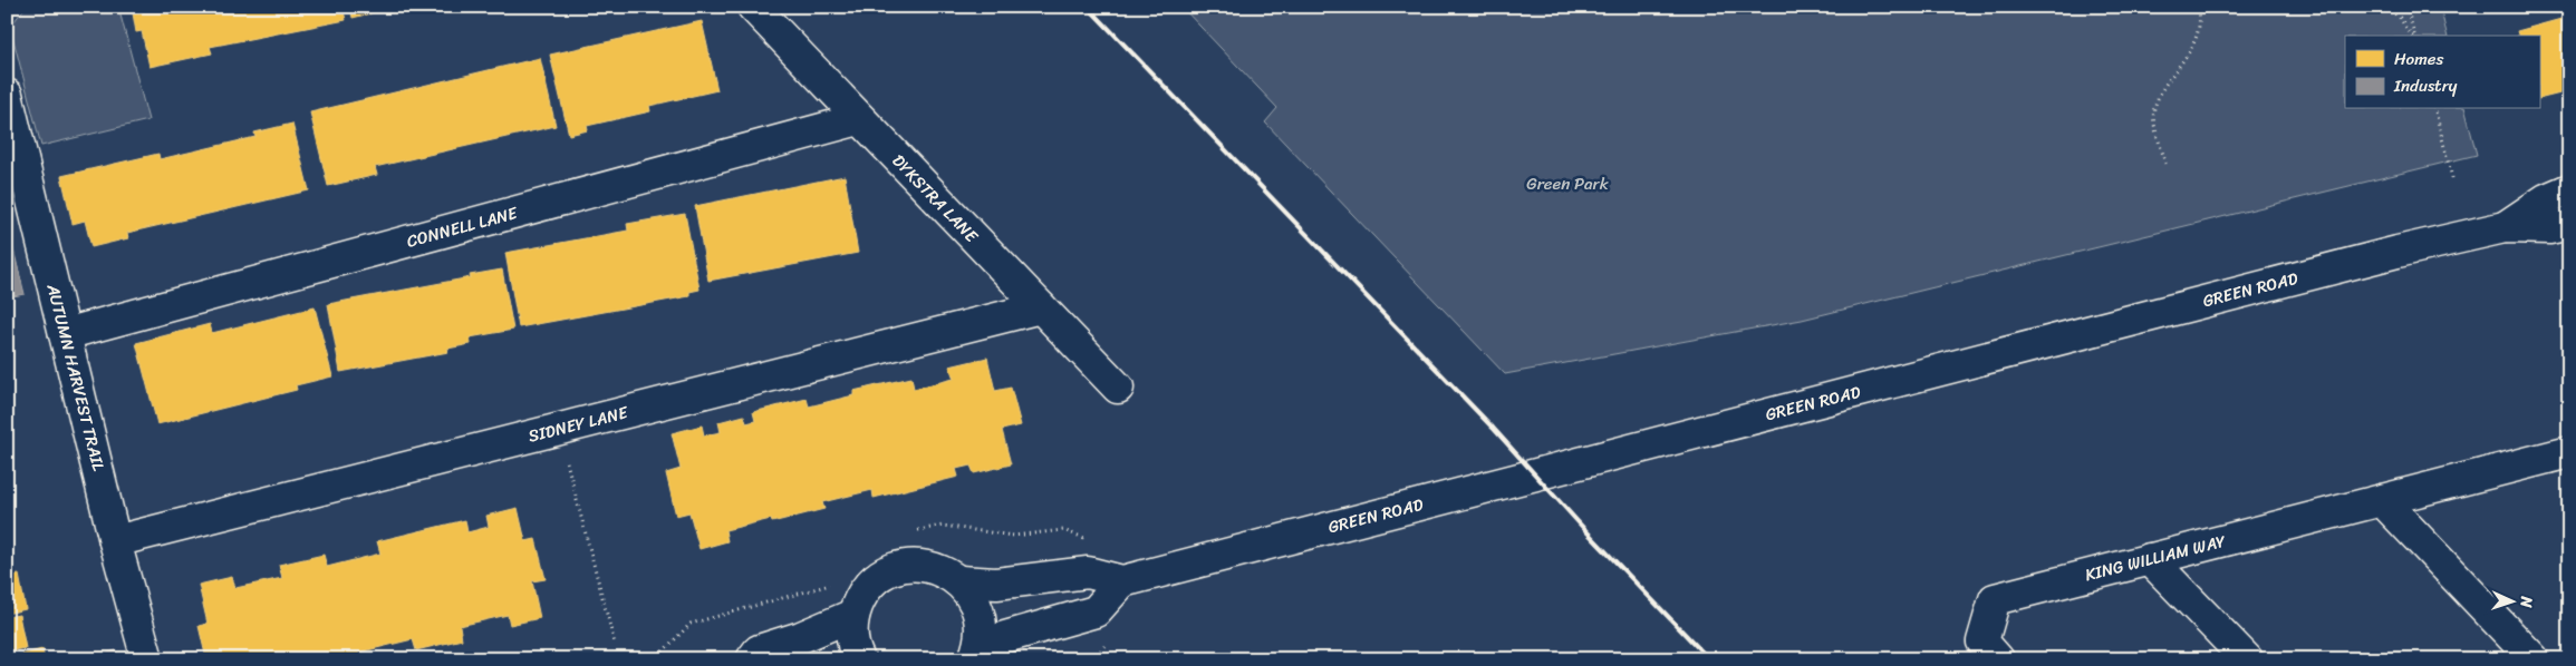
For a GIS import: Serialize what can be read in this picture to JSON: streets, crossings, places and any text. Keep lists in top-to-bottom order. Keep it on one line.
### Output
{"streets":{"street":["DYKSTRA LANE","CONNELL LANE","GREEN ROAD","AUTUMN HARVEST TRAIL","SIDNEY LANE","KING WILLIAM WAY"]},"crossings":[["DYKSTRA LANE","CONNELL LANE"],["DYKSTRA LANE","SIDNEY LANE"],["CONNELL LANE","AUTUMN HARVEST TRAIL"],["AUTUMN HARVEST TRAIL","SIDNEY LANE"]],"parks":["Green Park"],"legend":["Homes","Industry"],"north":"right"}
